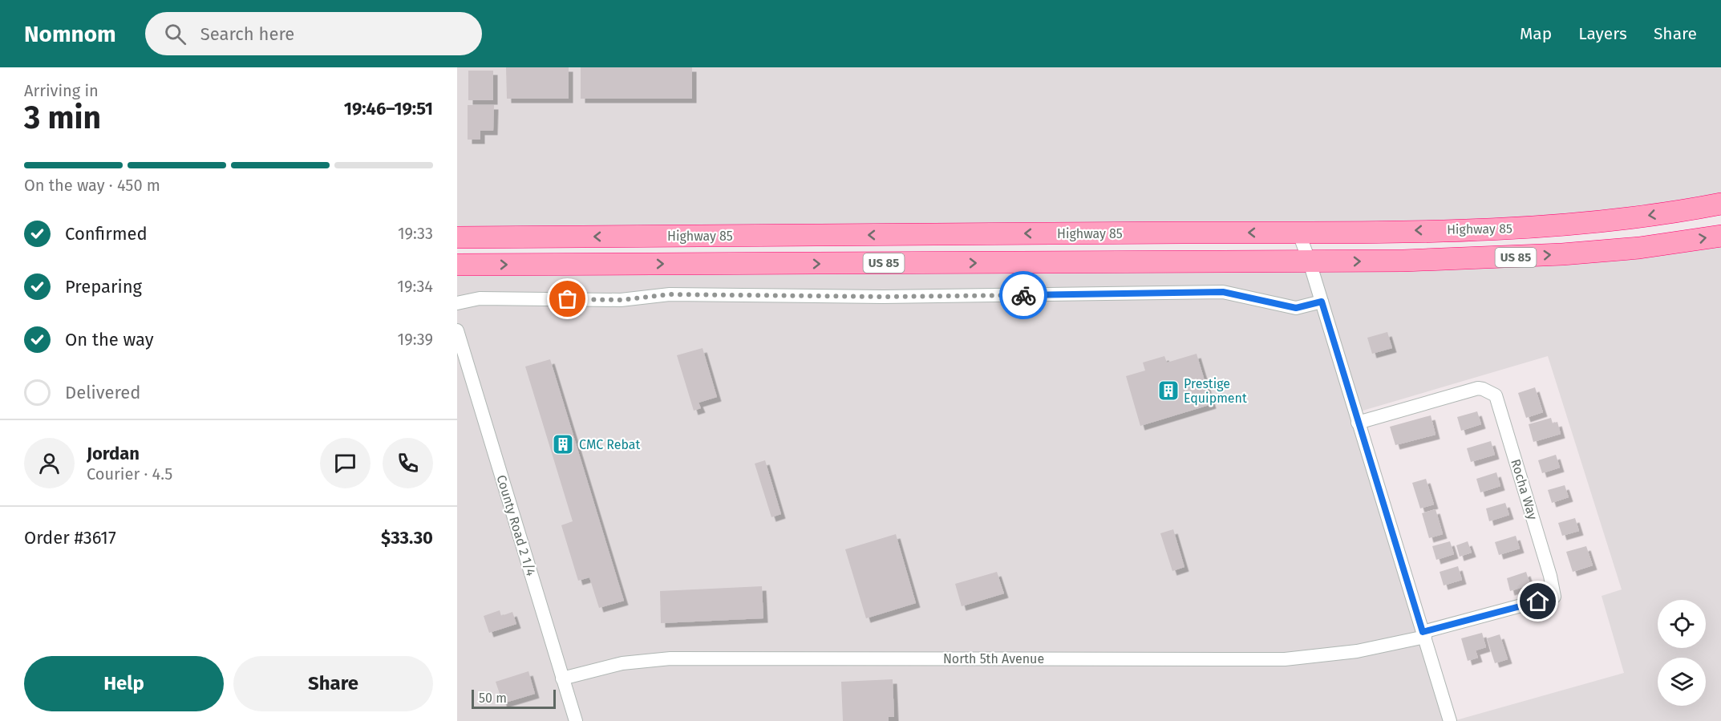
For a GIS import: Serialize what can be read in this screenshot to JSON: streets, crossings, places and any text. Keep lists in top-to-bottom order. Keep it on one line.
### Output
{"streets":{"highway":["Highway 85","US 85"],"street":["Rocha Way","County Road 2 1/4","North 5th Avenue"]},"crossings":[["Rocha Way","North 5th Avenue"],["County Road 2 1/4","North 5th Avenue"]],"places":{"building":["Prestige Equipment","CMC Rebat"]},"scale_bar":"50 m","page":{"header":"Nomnom","search":"Search here","nav":["Map","Layers","Share"],"heading":["3 min","Arriving in","19:46–19:51"],"panel":["Jordan","Courier · 4.5","Order #3617","$33.30"],"bar":"On the way · 450 m","list":[["Confirmed","19:33"],["Preparing","19:34"],["On the way","19:39"],"Delivered"],"buttons":["Help","Share"],"scale":"50 m"}}
